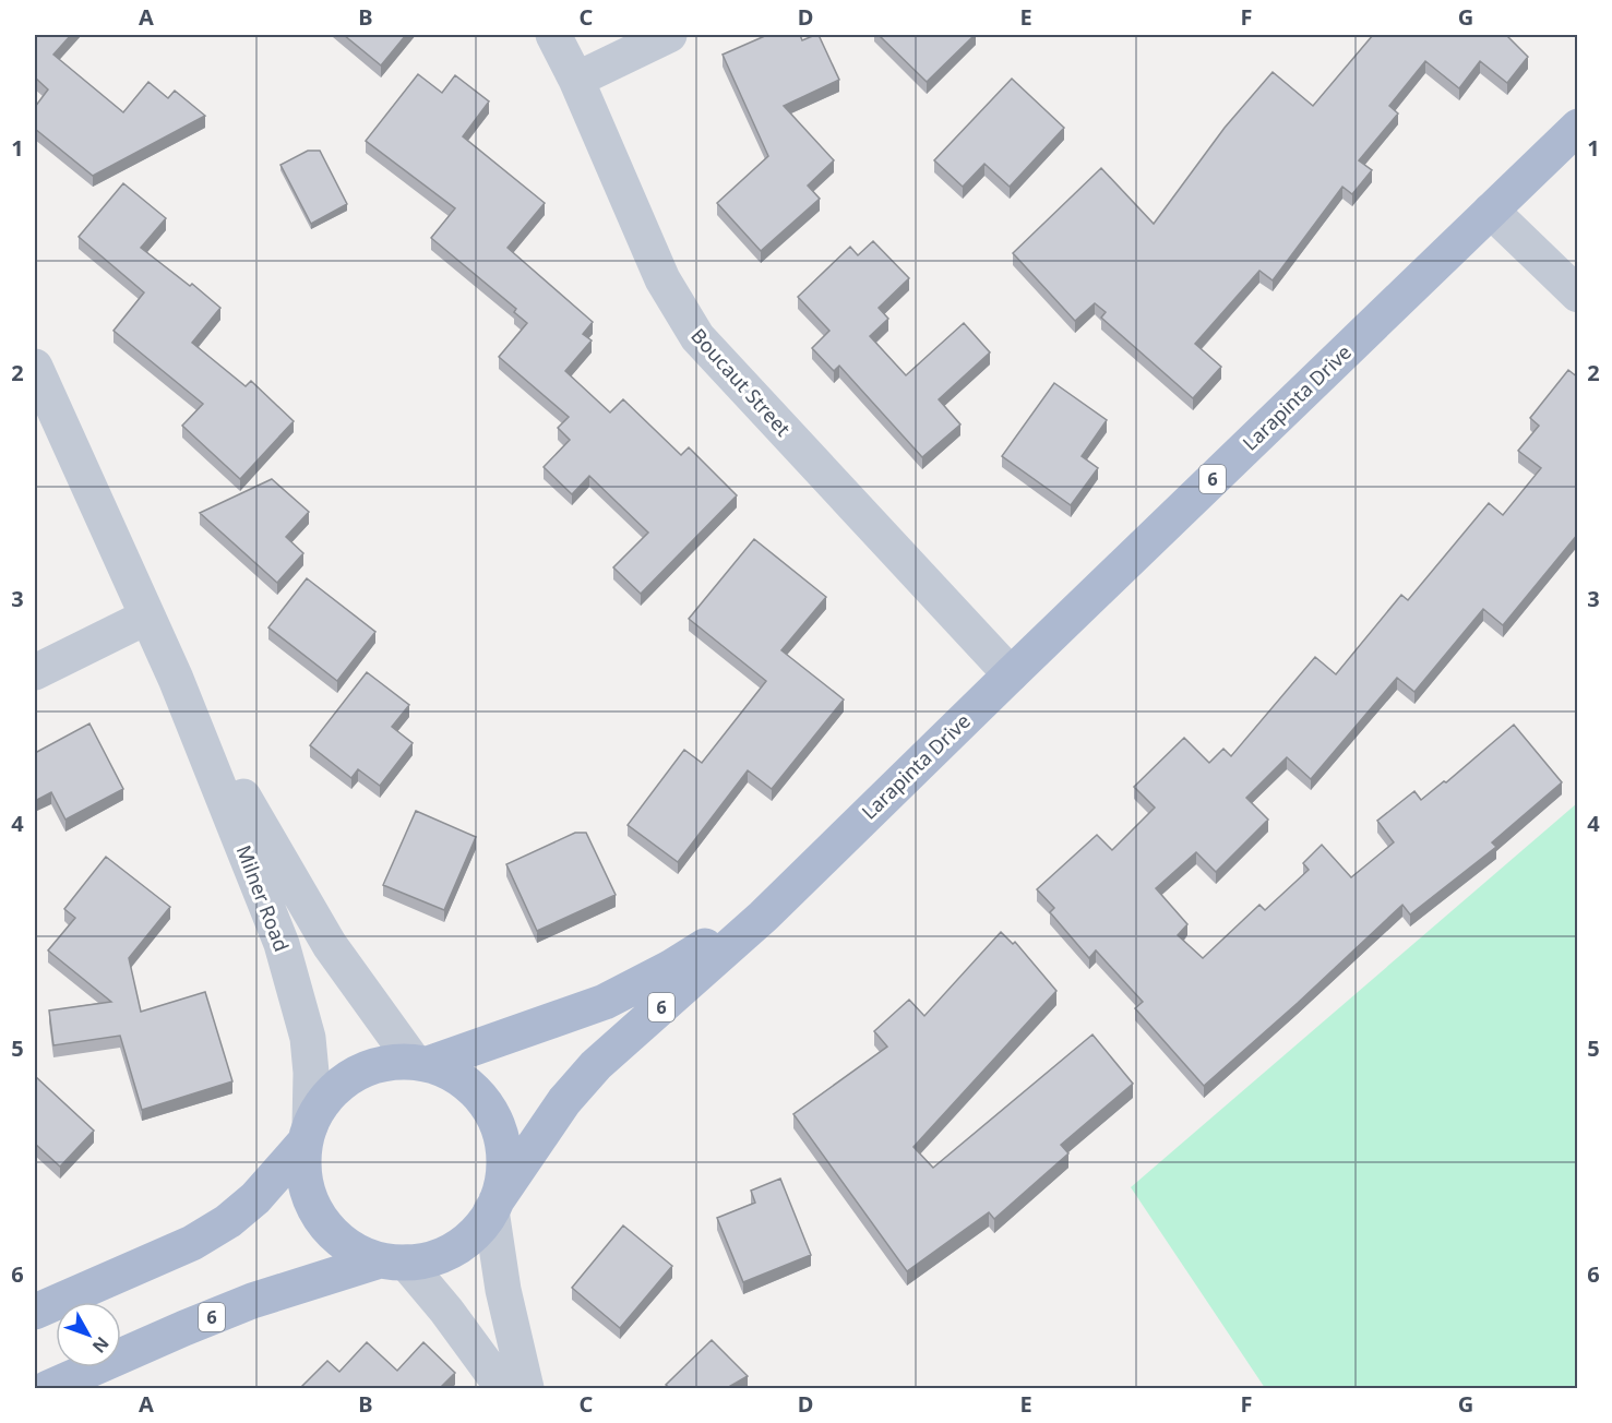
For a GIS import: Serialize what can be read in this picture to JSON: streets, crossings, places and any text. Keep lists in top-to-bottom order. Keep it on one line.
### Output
{"streets":{"main road":["Larapinta Drive","6"],"street":["Boucaut Street","Milner Road"]},"crossings":[["Boucaut Street","Larapinta Drive"],["Larapinta Drive","6"],["Larapinta Drive","Milner Road"],["6","Milner Road"]],"north":"bottom right","grid":{"columns":["A","B","C","D","E","F","G"],"rows":["1","2","3","4","5","6"]}}
